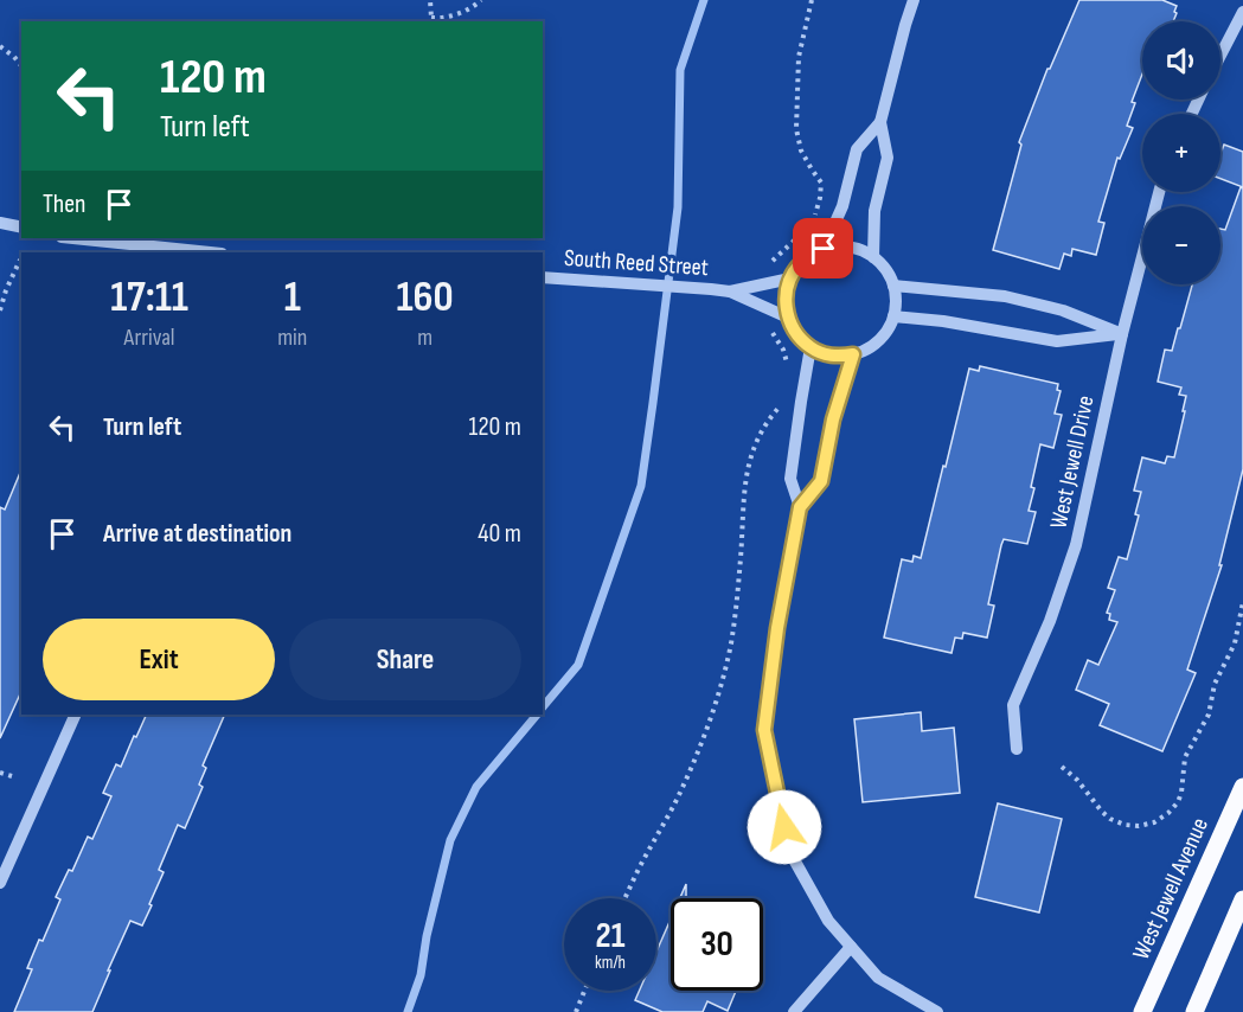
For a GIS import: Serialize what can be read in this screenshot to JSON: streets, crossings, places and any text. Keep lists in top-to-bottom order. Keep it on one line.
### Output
{"streets":{"main road":["West Jewell Avenue"],"street":["South Reed Street","West Jewell Drive"]},"page":{"map_buttons":["+","−"],"turn":["120 m","Turn left"],"then":"Then","eta":["17:11","Arrival","1","min","160","m"],"list":[{"name":"Turn left","value":"120 m"},{"name":"Arrive at destination","value":"40 m"}],"buttons":["Exit","Share"],"speed":"21 km/h","limit":"30"}}
